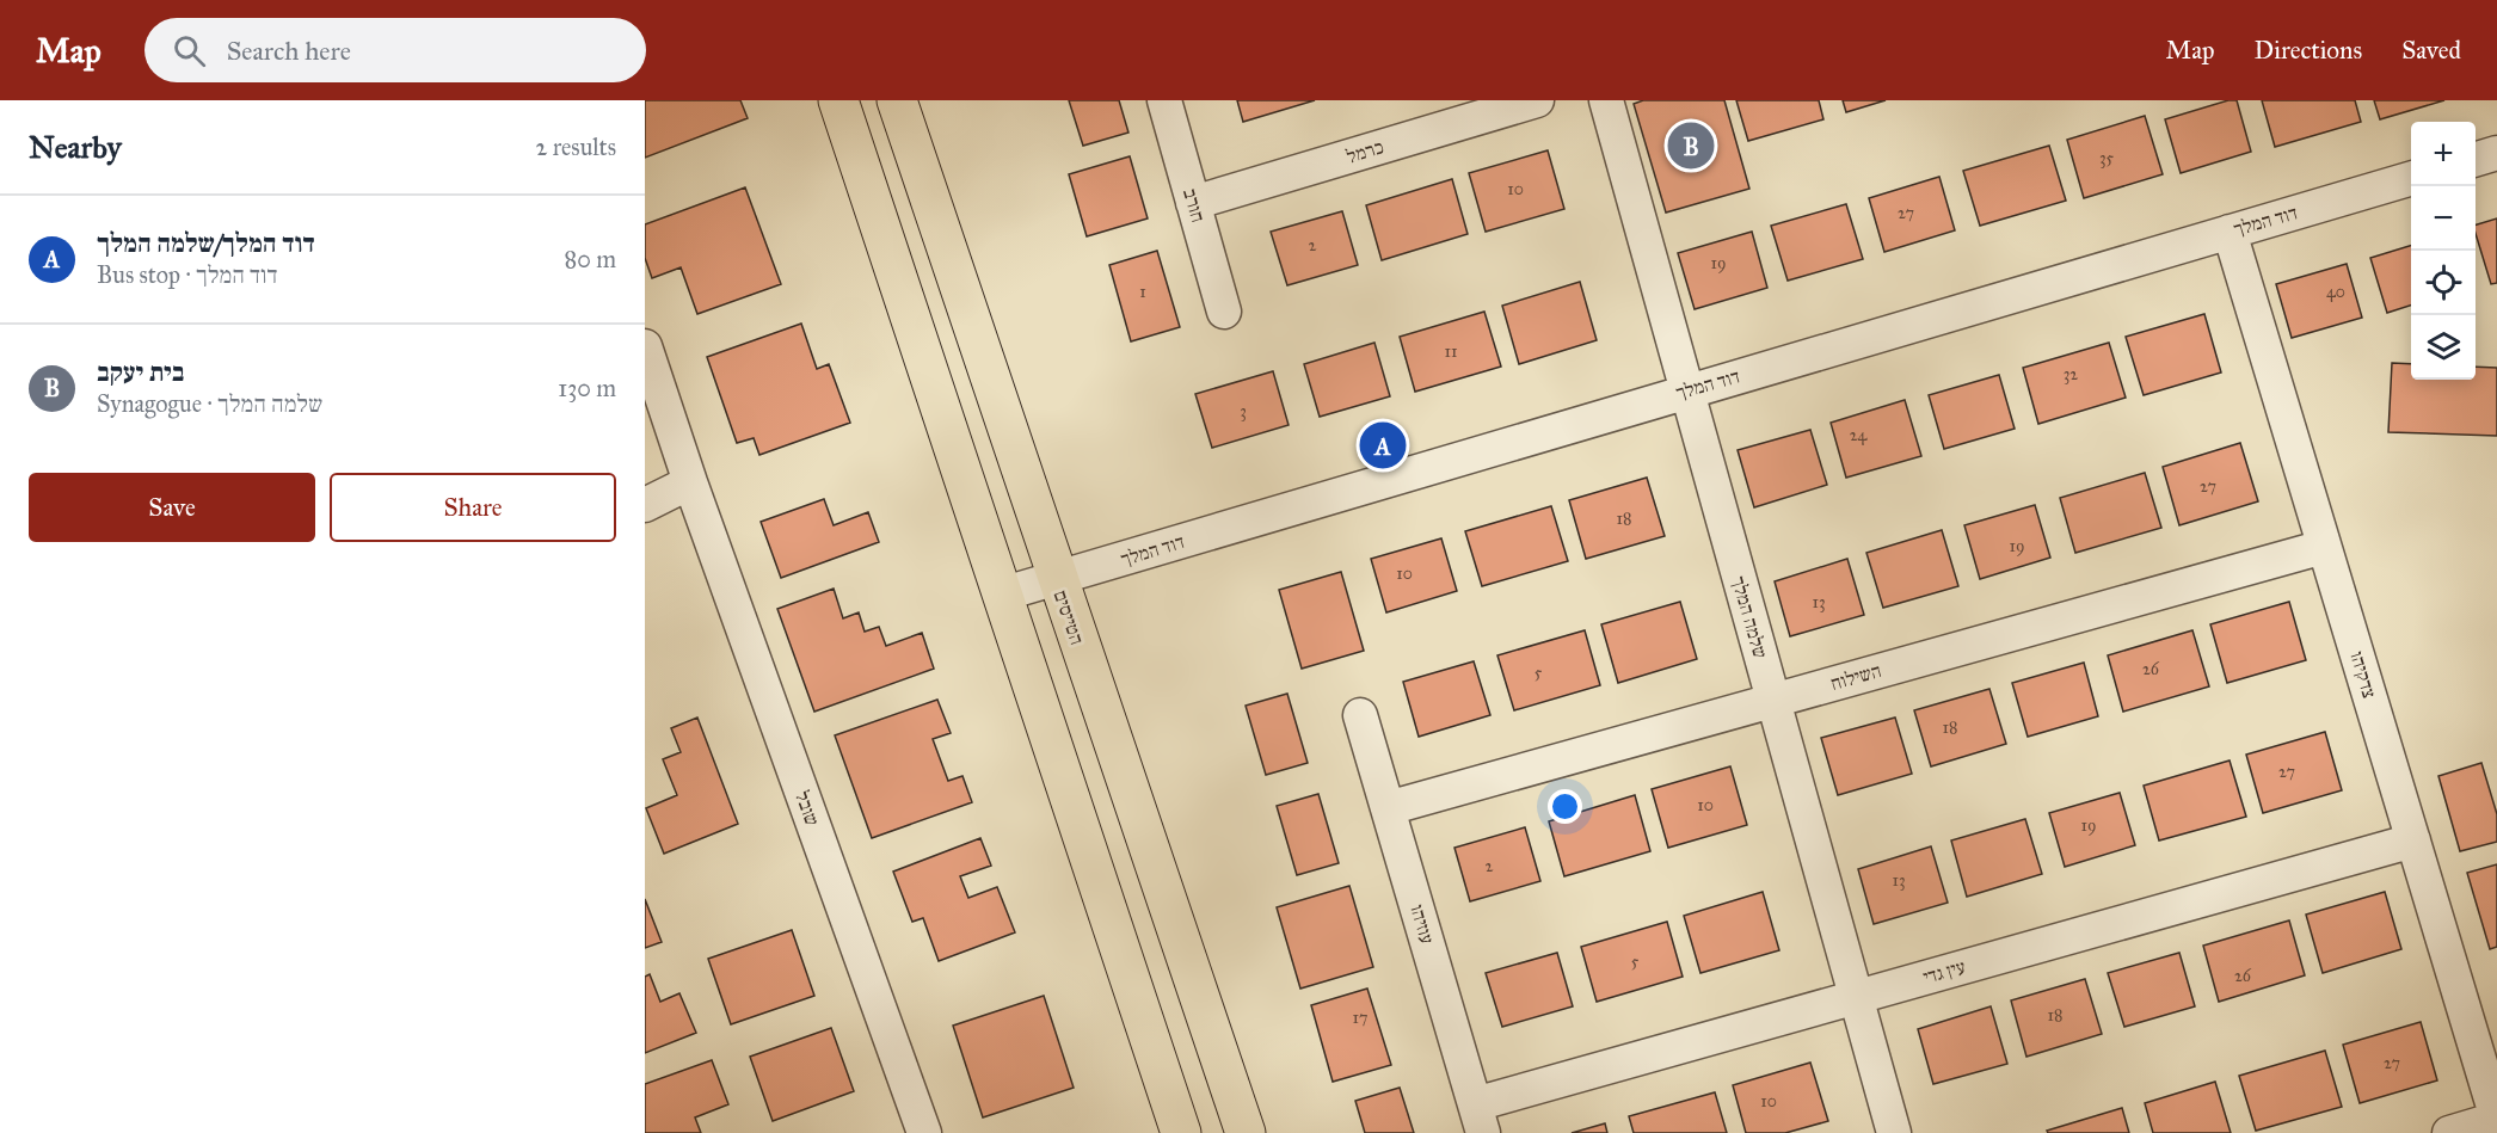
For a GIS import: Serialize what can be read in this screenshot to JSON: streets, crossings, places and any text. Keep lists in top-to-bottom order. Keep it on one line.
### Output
{"streets":{"main road":["הטייסים"],"street":["כרמל","חורב","דוד המלך","שלמה המלך","צדקיהו","השילוח","שובל","עוזיהו","עין גדי"]},"crossings":[["כרמל","חורב"],["דוד המלך","הטייסים"],["דוד המלך","שלמה המלך"],["דוד המלך","צדקיהו"],["שלמה המלך","השילוח"],["שלמה המלך","עין גדי"],["צדקיהו","השילוח"],["צדקיהו","עין גדי"],["השילוח","עוזיהו"],["עוזיהו","עין גדי"]],"house_numbers":["35","10","27","2","19","1","40","11","32","3","24","27","18","19","10","13","26","5","18","27","10","19","2","13","5","26","18","17","27","10"],"page":{"header":"Map","search":"Search here","nav":["Map","Directions","Saved"],"heading":["Nearby","2 results"],"pins":["B","A"],"map_buttons":["+","−"],"list":[{"mark":"A","name":"דוד המלך/שלמה המלך","note":"Bus stop · דוד המלך","value":"80 m"},{"mark":"B","name":"בית יעקב","note":"Synagogue · שלמה המלך","value":"130 m"}],"buttons":["Save","Share"]}}
